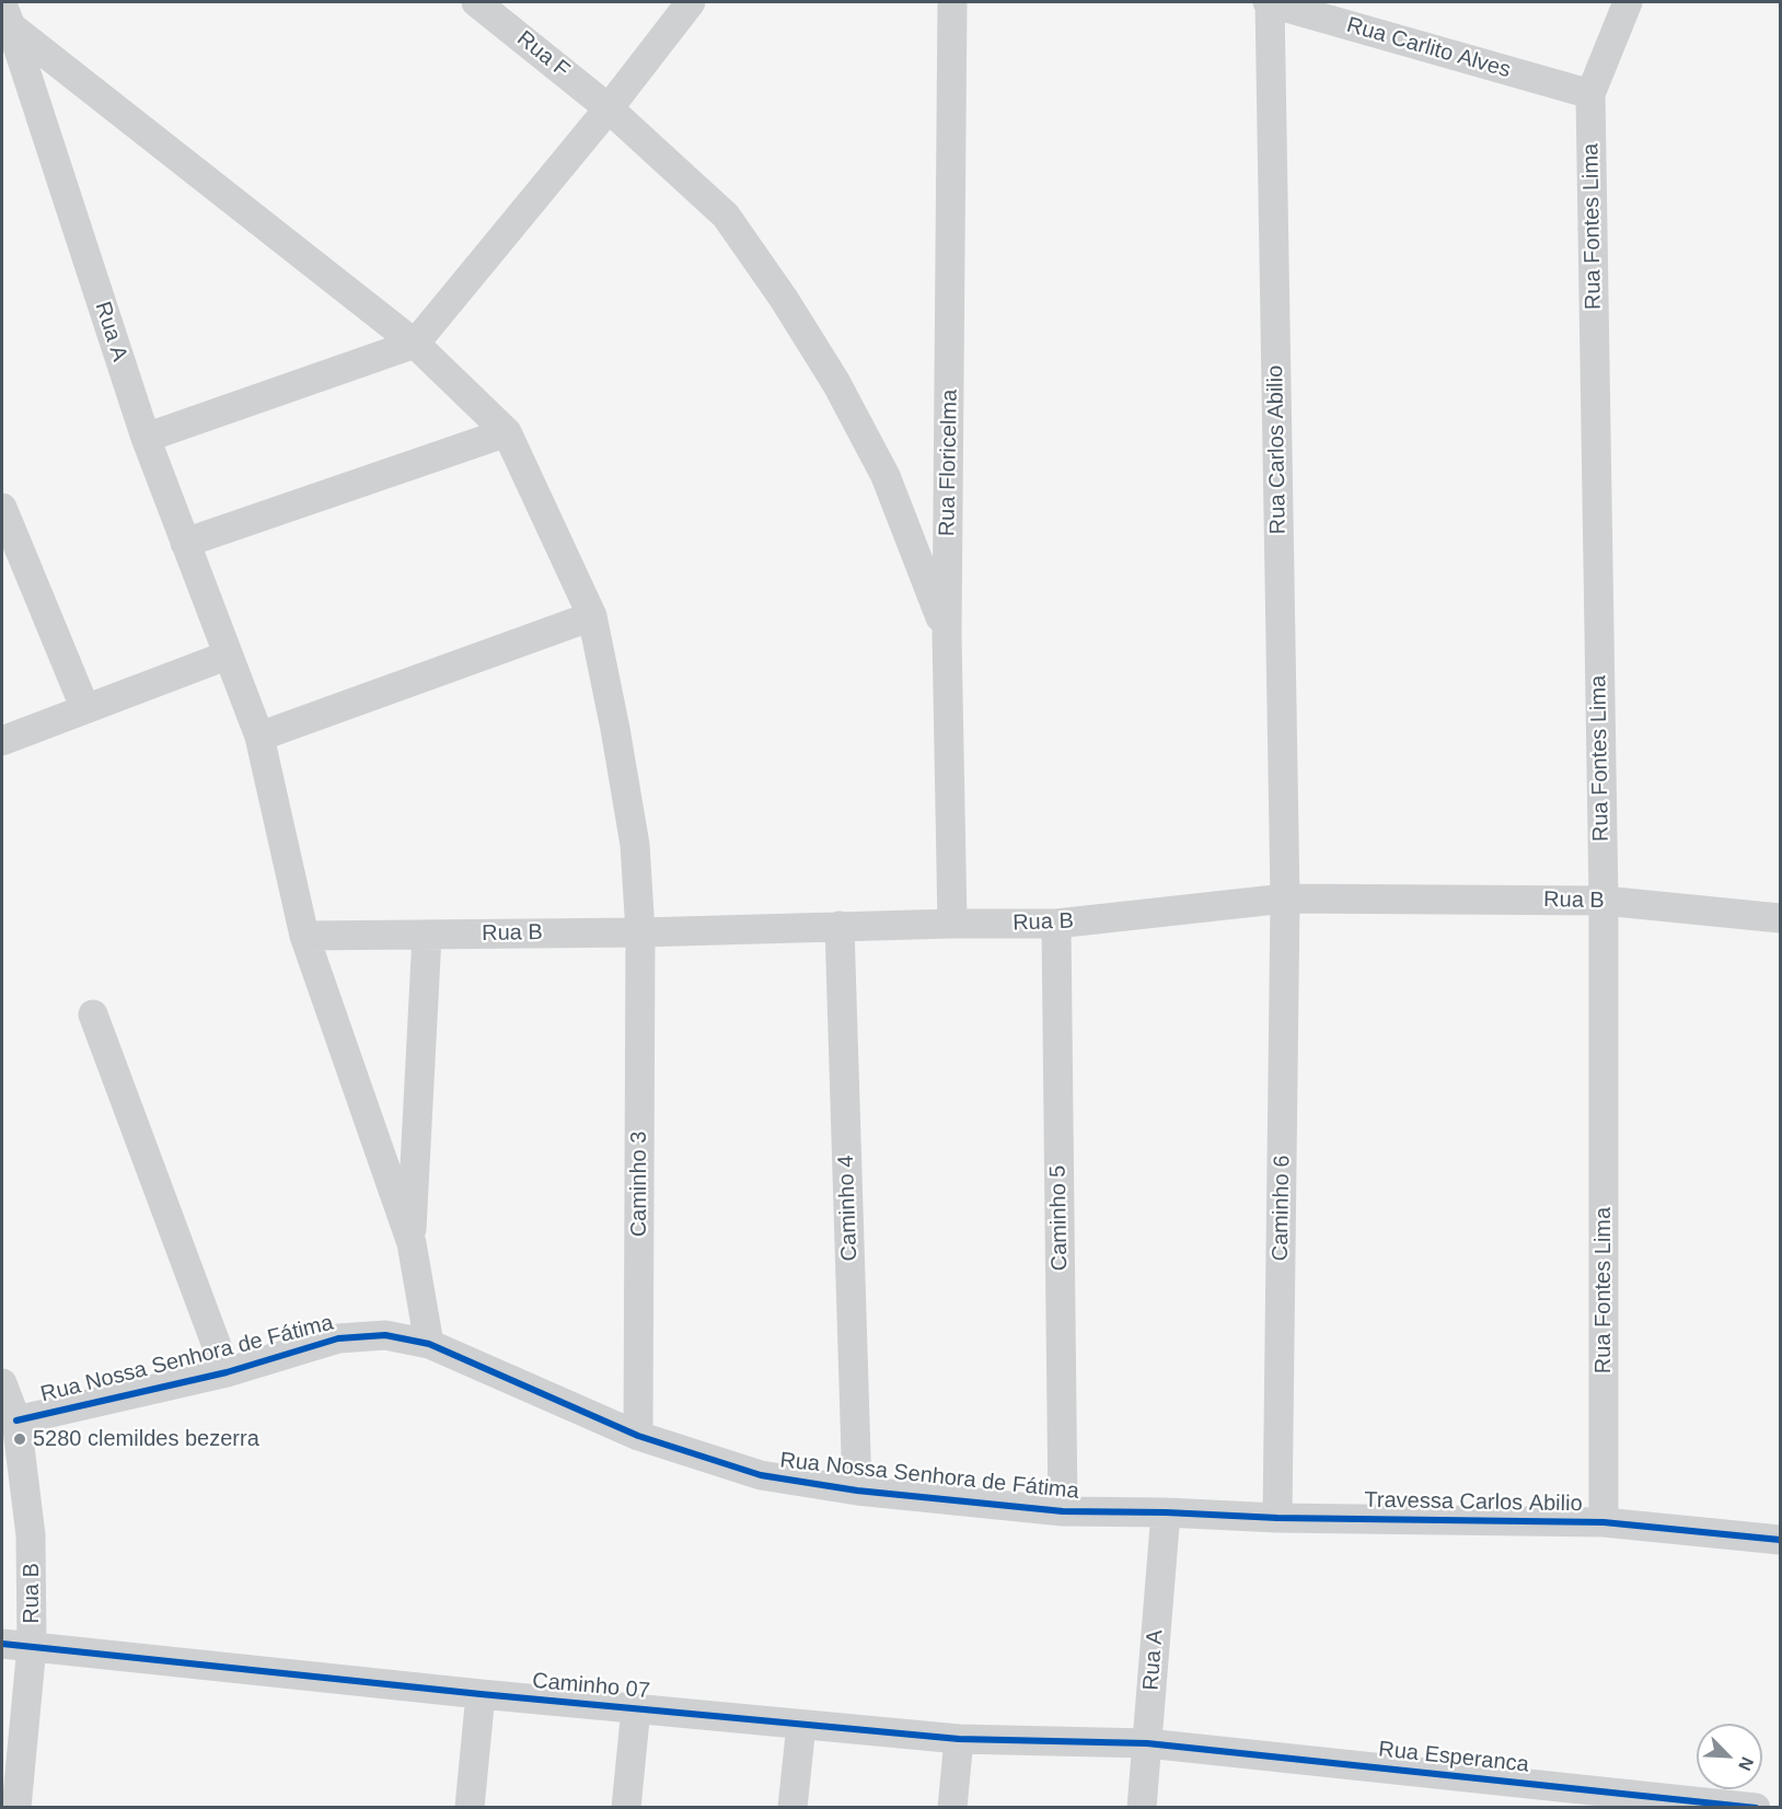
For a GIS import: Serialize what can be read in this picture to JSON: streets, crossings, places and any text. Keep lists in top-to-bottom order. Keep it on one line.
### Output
{"streets":{"street":["Rua Carlito Alves","Rua F","Rua Fontes Lima","Rua A","Rua Carlos Abilio","Rua Floricelma","Rua B","Caminho 3","Caminho 4","Caminho 6","Caminho 5","Rua Nossa Senhora de Fátima","Travessa Carlos Abilio","Caminho 07","Rua Esperanca"]},"crossings":[["Rua Carlito Alves","Rua Fontes Lima"],["Rua Carlito Alves","Rua Carlos Abilio"],["Rua F","Rua Floricelma"],["Rua Fontes Lima","Rua B"],["Rua Fontes Lima","Travessa Carlos Abilio"],["Rua A","Rua B"],["Rua A","Rua Nossa Senhora de Fátima"],["Rua A","Travessa Carlos Abilio"],["Rua A","Caminho 07"],["Rua A","Rua Esperanca"],["Rua Carlos Abilio","Rua B"],["Rua Carlos Abilio","Caminho 6"],["Rua Floricelma","Rua B"],["Rua B","Caminho 3"],["Rua B","Caminho 4"],["Rua B","Caminho 6"],["Rua B","Caminho 5"],["Rua B","Rua Nossa Senhora de Fátima"],["Rua B","Caminho 07"],["Caminho 3","Rua Nossa Senhora de Fátima"],["Caminho 4","Rua Nossa Senhora de Fátima"],["Caminho 6","Travessa Carlos Abilio"],["Caminho 5","Rua Nossa Senhora de Fátima"],["Rua Nossa Senhora de Fátima","Travessa Carlos Abilio"],["Caminho 07","Rua Esperanca"]],"places":["5280 clemildes bezerra"],"north":"bottom right"}
